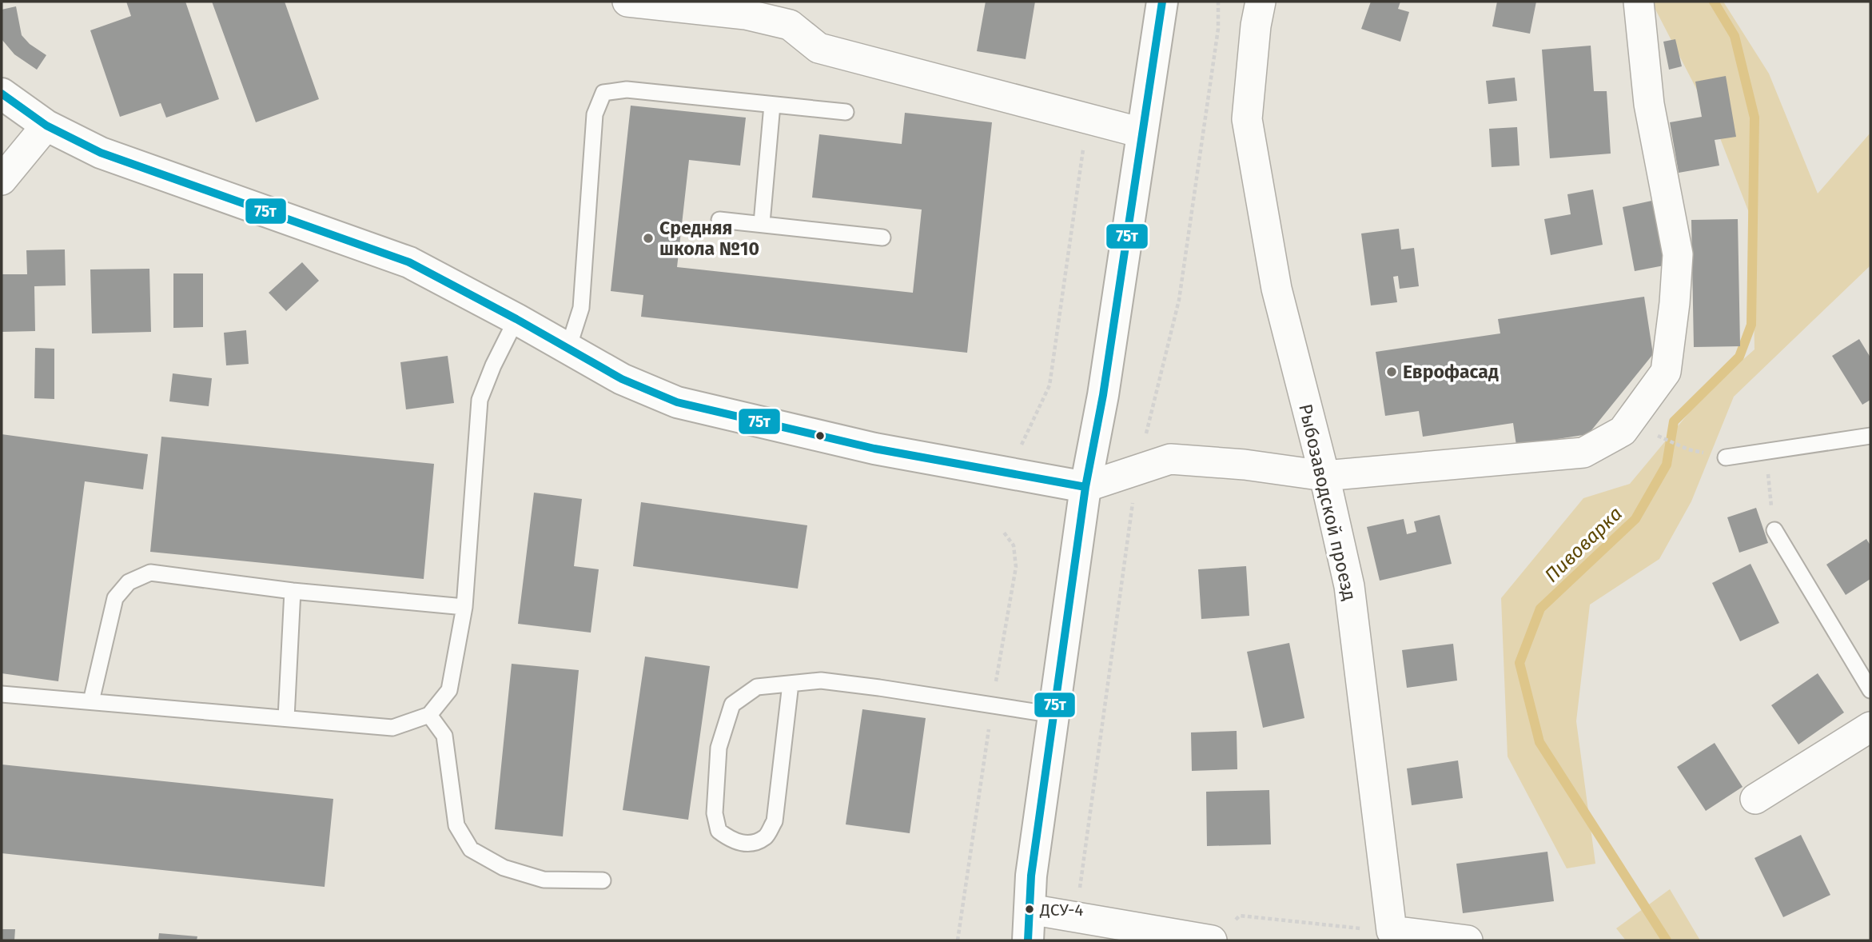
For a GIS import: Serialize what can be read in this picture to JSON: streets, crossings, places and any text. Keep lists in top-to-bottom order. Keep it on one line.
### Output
{"streets":{"street":["Рыбозаводской проезд"]},"water":["Пивоварка"],"places":["Средняя школа №10","Еврофасад","ДСУ-4"],"lines":["transit line 75т"]}
